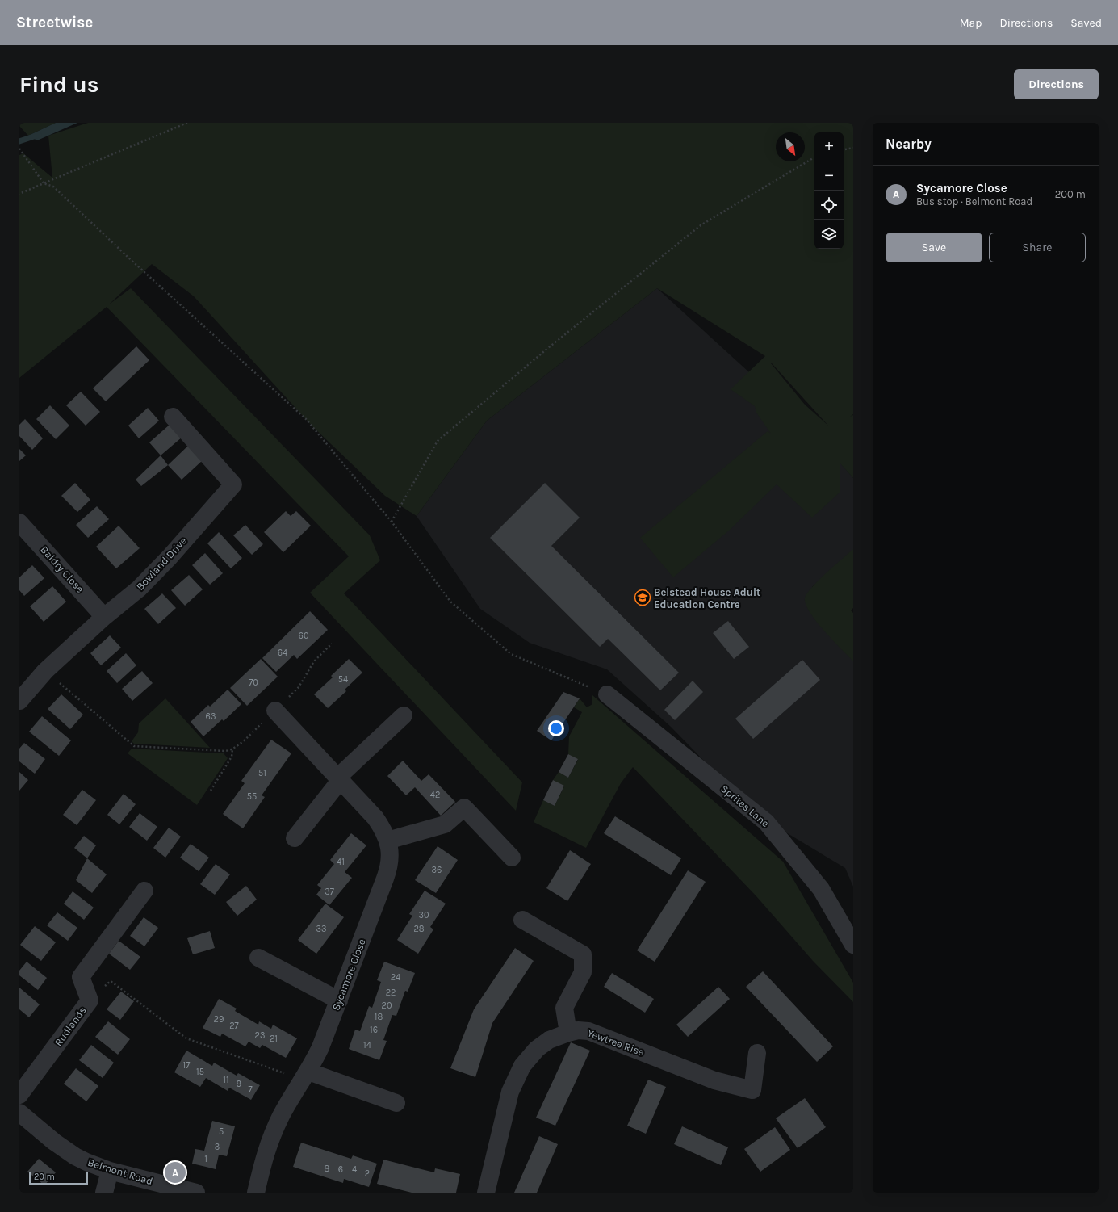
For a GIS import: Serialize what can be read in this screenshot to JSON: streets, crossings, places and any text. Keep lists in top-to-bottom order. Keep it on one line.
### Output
{"streets":{"street":["Bowland Drive","Baldry Close","Sprites Lane","Sycamore Close","Rudlands","Yewtree Rise","Belmont Road"]},"crossings":[["Bowland Drive","Baldry Close"]],"places":{"school or university":["Belstead House Adult Education Centre"]},"house_numbers":["60","64","54","70","63","51","42","55","41","36","37","30","33","28","24","22","20","18","29","27","16","23","21","14","17","15","11","9","7","5","3","1","8","6","4","2"],"scale_bar":"20 m","north":"bottom right","page":{"header":"Streetwise","nav":["Map","Directions","Saved"],"buttons":["Directions",["Save","Share"]],"title":"Find us","heading":"Nearby","map_buttons":["+","−"],"list":[{"mark":"A","name":"Sycamore Close","note":"Bus stop · Belmont Road","value":"200 m"}],"pins":"A","scale":"20 m"}}
